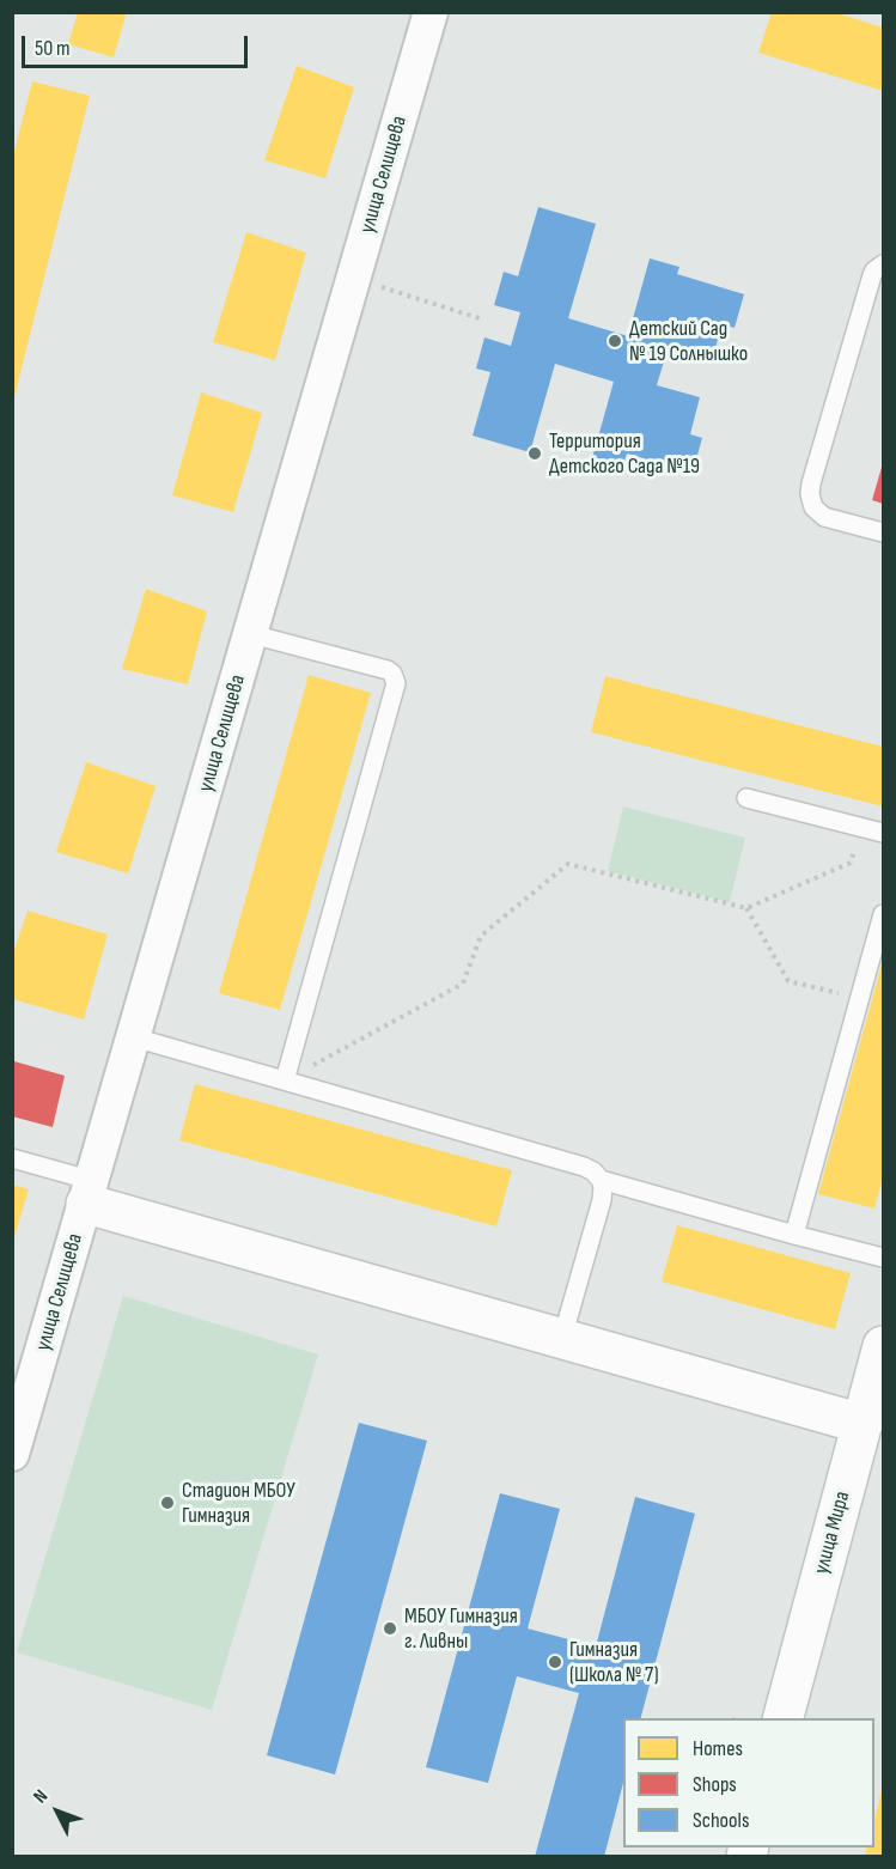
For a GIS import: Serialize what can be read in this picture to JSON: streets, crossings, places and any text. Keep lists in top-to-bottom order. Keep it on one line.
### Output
{"streets":{"street":["улица Селищева","улица Мира"]},"places":["Детский Сад № 19 Солнышко","Территория Детского Сада №19","Стадион МБОУ Гимназия","МБОУ Гимназия г. Ливны","Гимназия (Школа № 7)"],"legend":["Homes","Shops","Schools"],"scale_bar":"50 m","north":"top left"}
